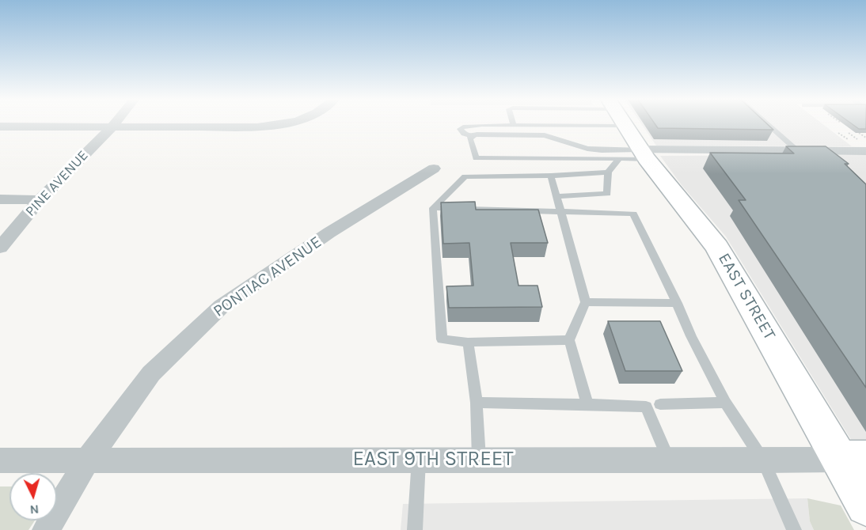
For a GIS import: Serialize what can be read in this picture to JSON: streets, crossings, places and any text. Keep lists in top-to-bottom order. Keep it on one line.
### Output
{"streets":{"main road":["EAST STREET"],"street":["PINE AVENUE","PONTIAC AVENUE","EAST 9TH STREET"]},"crossings":[["PONTIAC AVENUE","EAST 9TH STREET"],["EAST STREET","EAST 9TH STREET"]],"north":"bottom"}
